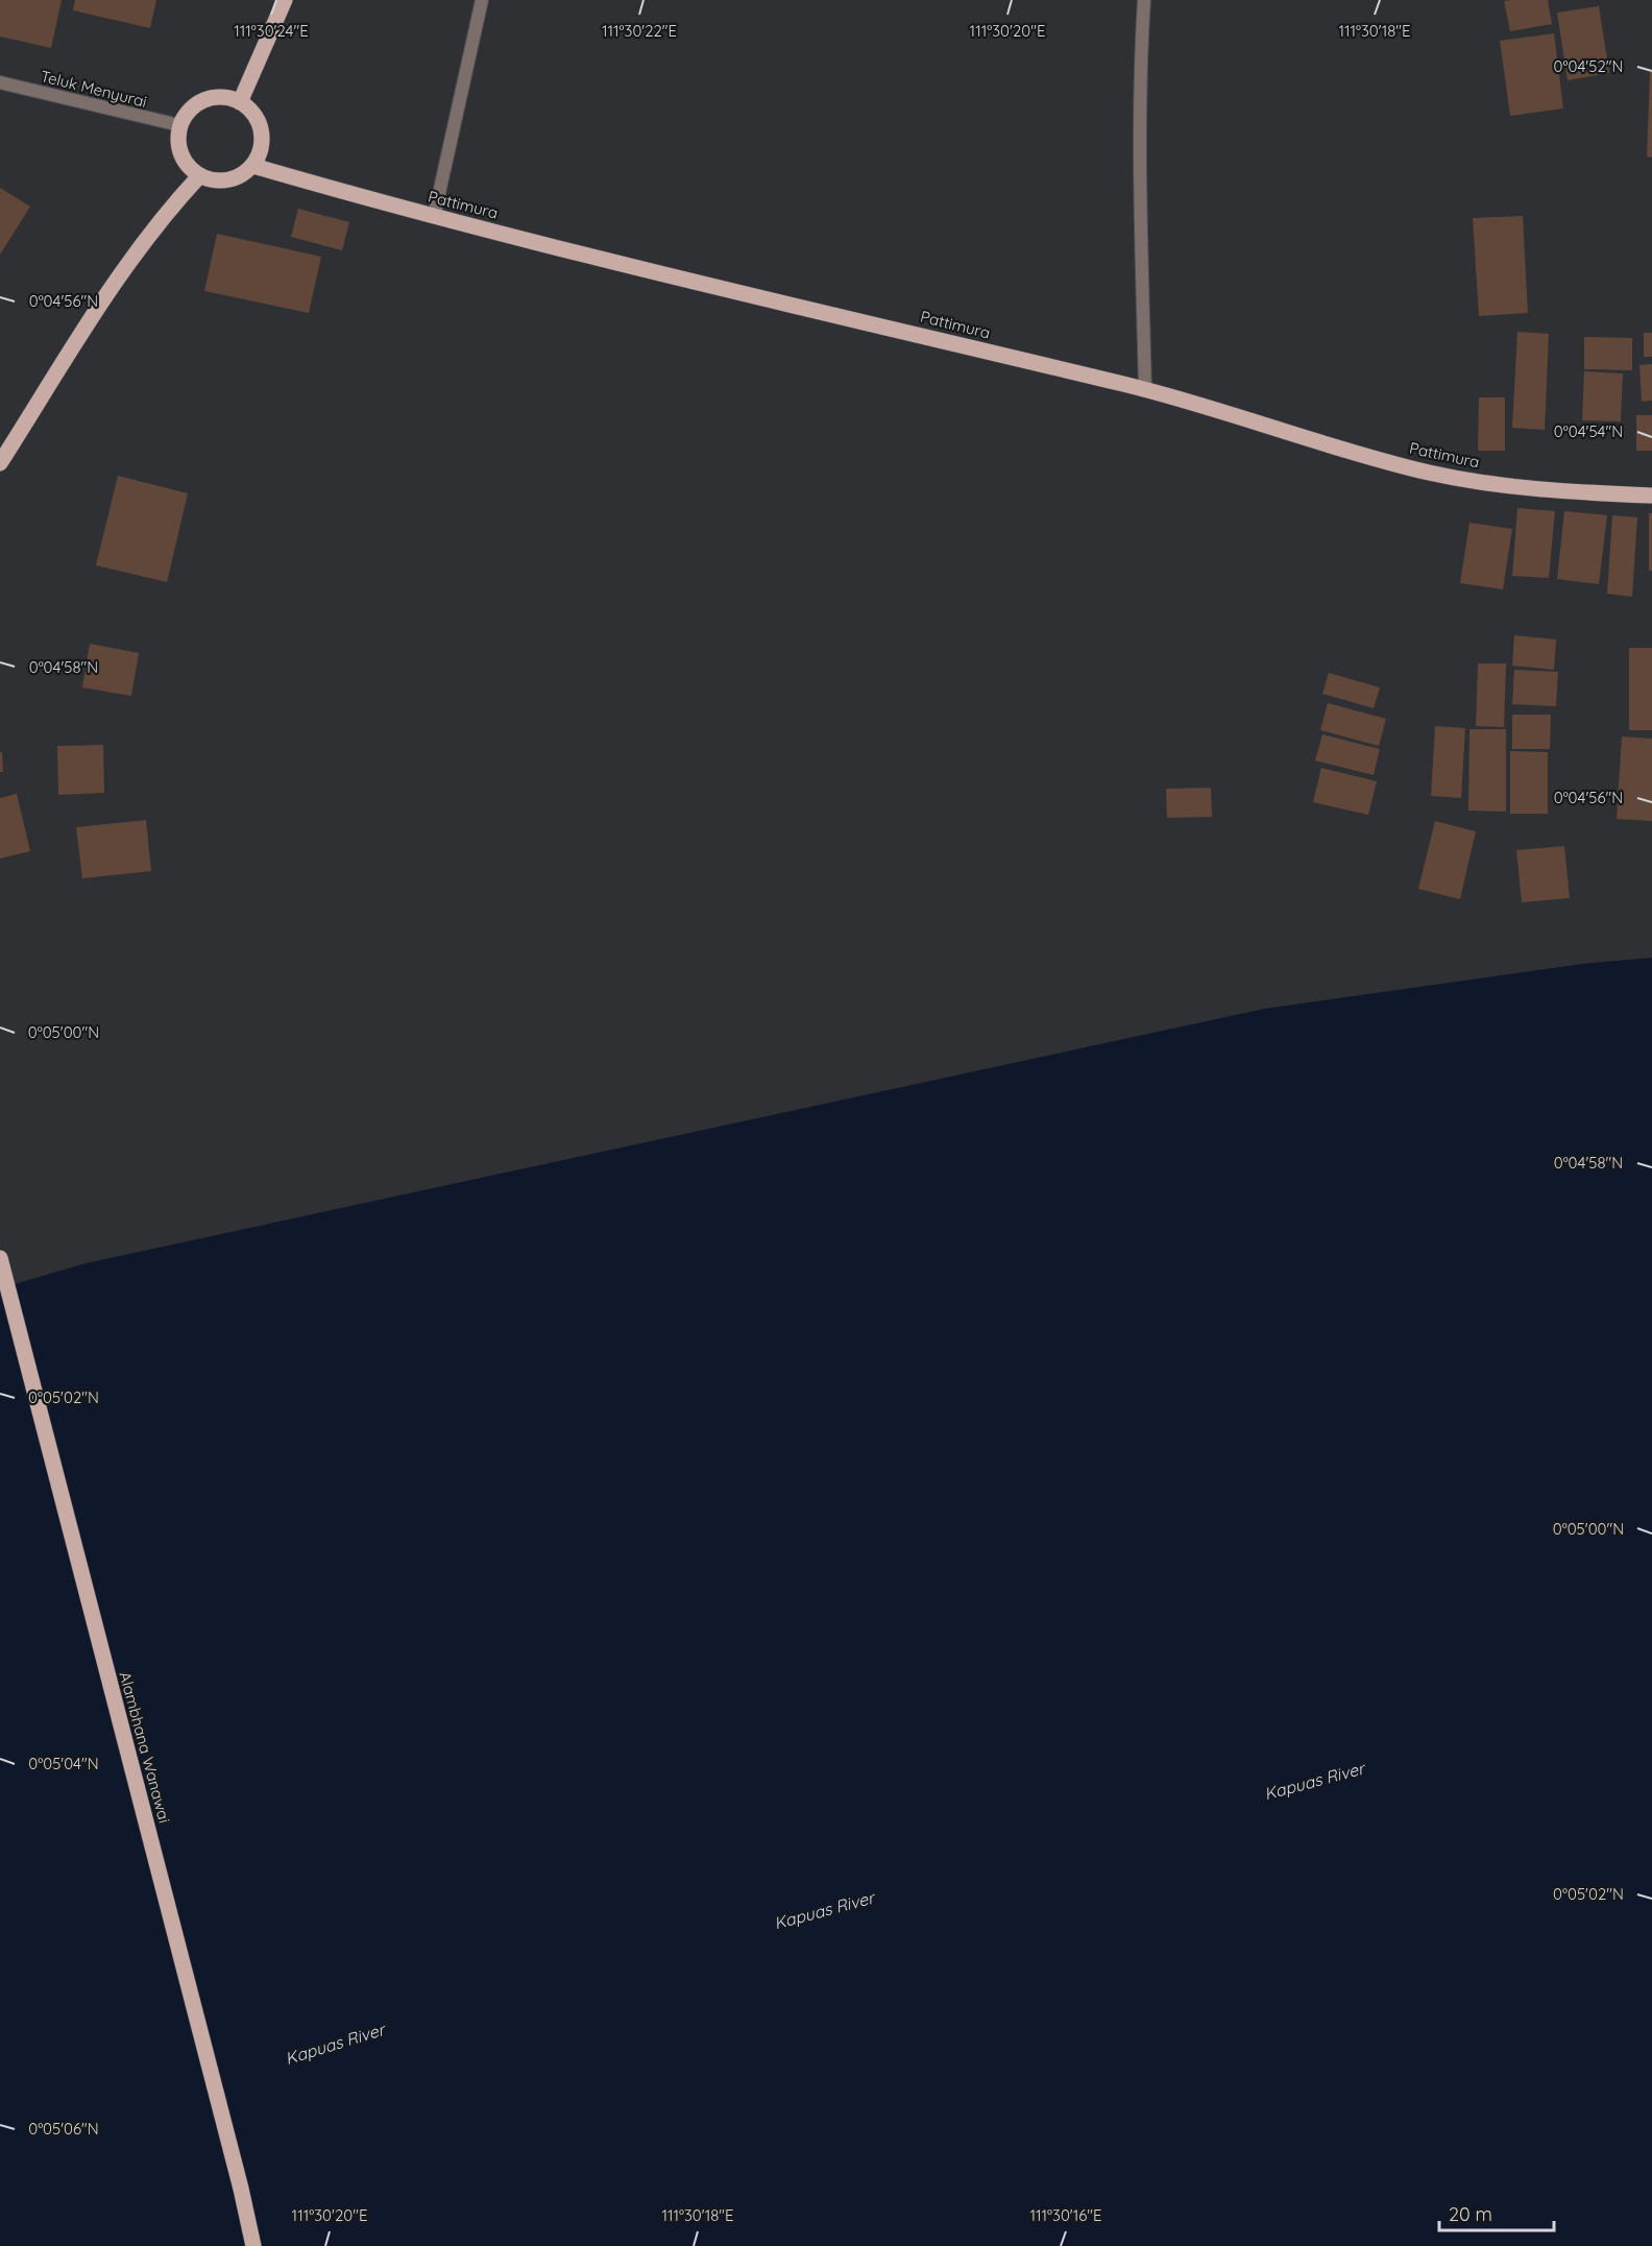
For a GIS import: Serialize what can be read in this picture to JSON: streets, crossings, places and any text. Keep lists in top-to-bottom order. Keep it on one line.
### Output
{"streets":{"main road":["Pattimura","Alambhana Wanawai"],"street":["Teluk Menyurai"]},"crossings":[["Teluk Menyurai","Pattimura"]],"water":["Kapuas River"],"scale_bar":"20 m","coordinates":["111°30'24\"E","111°30'22\"E","111°30'20\"E","111°30'18\"E","0°04'52\"N","0°04'56\"N","0°04'54\"N","0°04'58\"N","0°05'00\"N","0°05'02\"N","0°05'04\"N","0°05'06\"N","111°30'16\"E"]}
